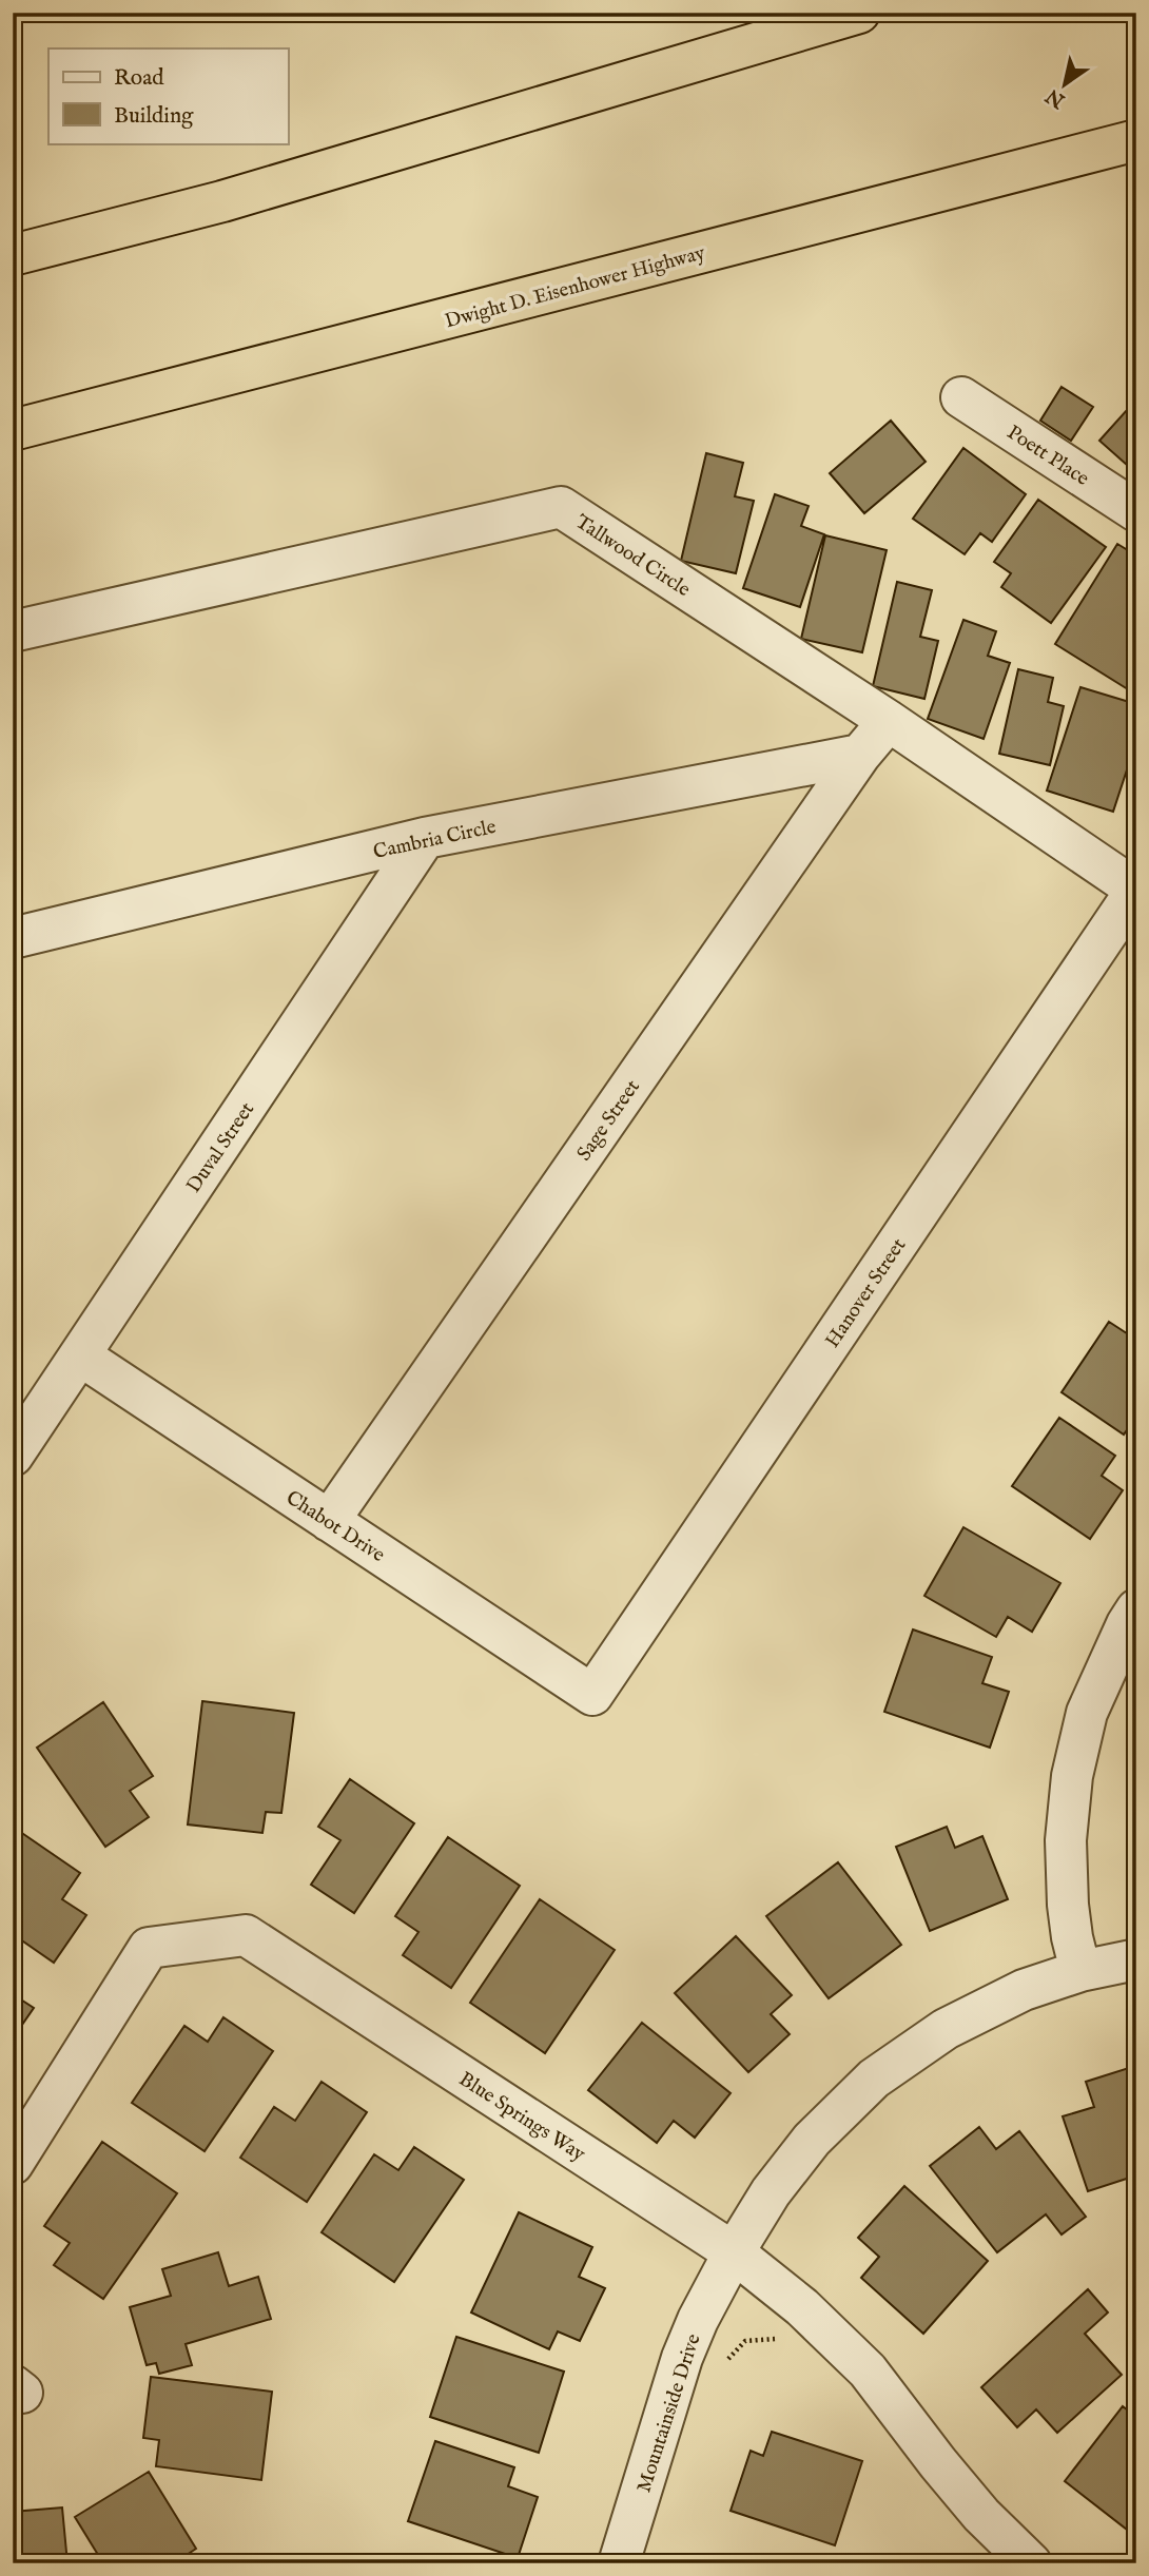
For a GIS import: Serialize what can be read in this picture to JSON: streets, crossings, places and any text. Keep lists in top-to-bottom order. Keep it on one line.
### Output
{"streets":{"highway":["Dwight D. Eisenhower Highway"],"street":["Poett Place","Tallwood Circle","Cambria Circle","Sage Street","Duval Street","Hanover Street","Chabot Drive","Blue Springs Way","Mountainside Drive"]},"crossings":[["Tallwood Circle","Sage Street"],["Tallwood Circle","Hanover Street"],["Cambria Circle","Sage Street"],["Cambria Circle","Duval Street"],["Sage Street","Chabot Drive"],["Duval Street","Chabot Drive"],["Hanover Street","Chabot Drive"],["Blue Springs Way","Mountainside Drive"]],"legend":["Road","Building"],"north":"bottom left"}
